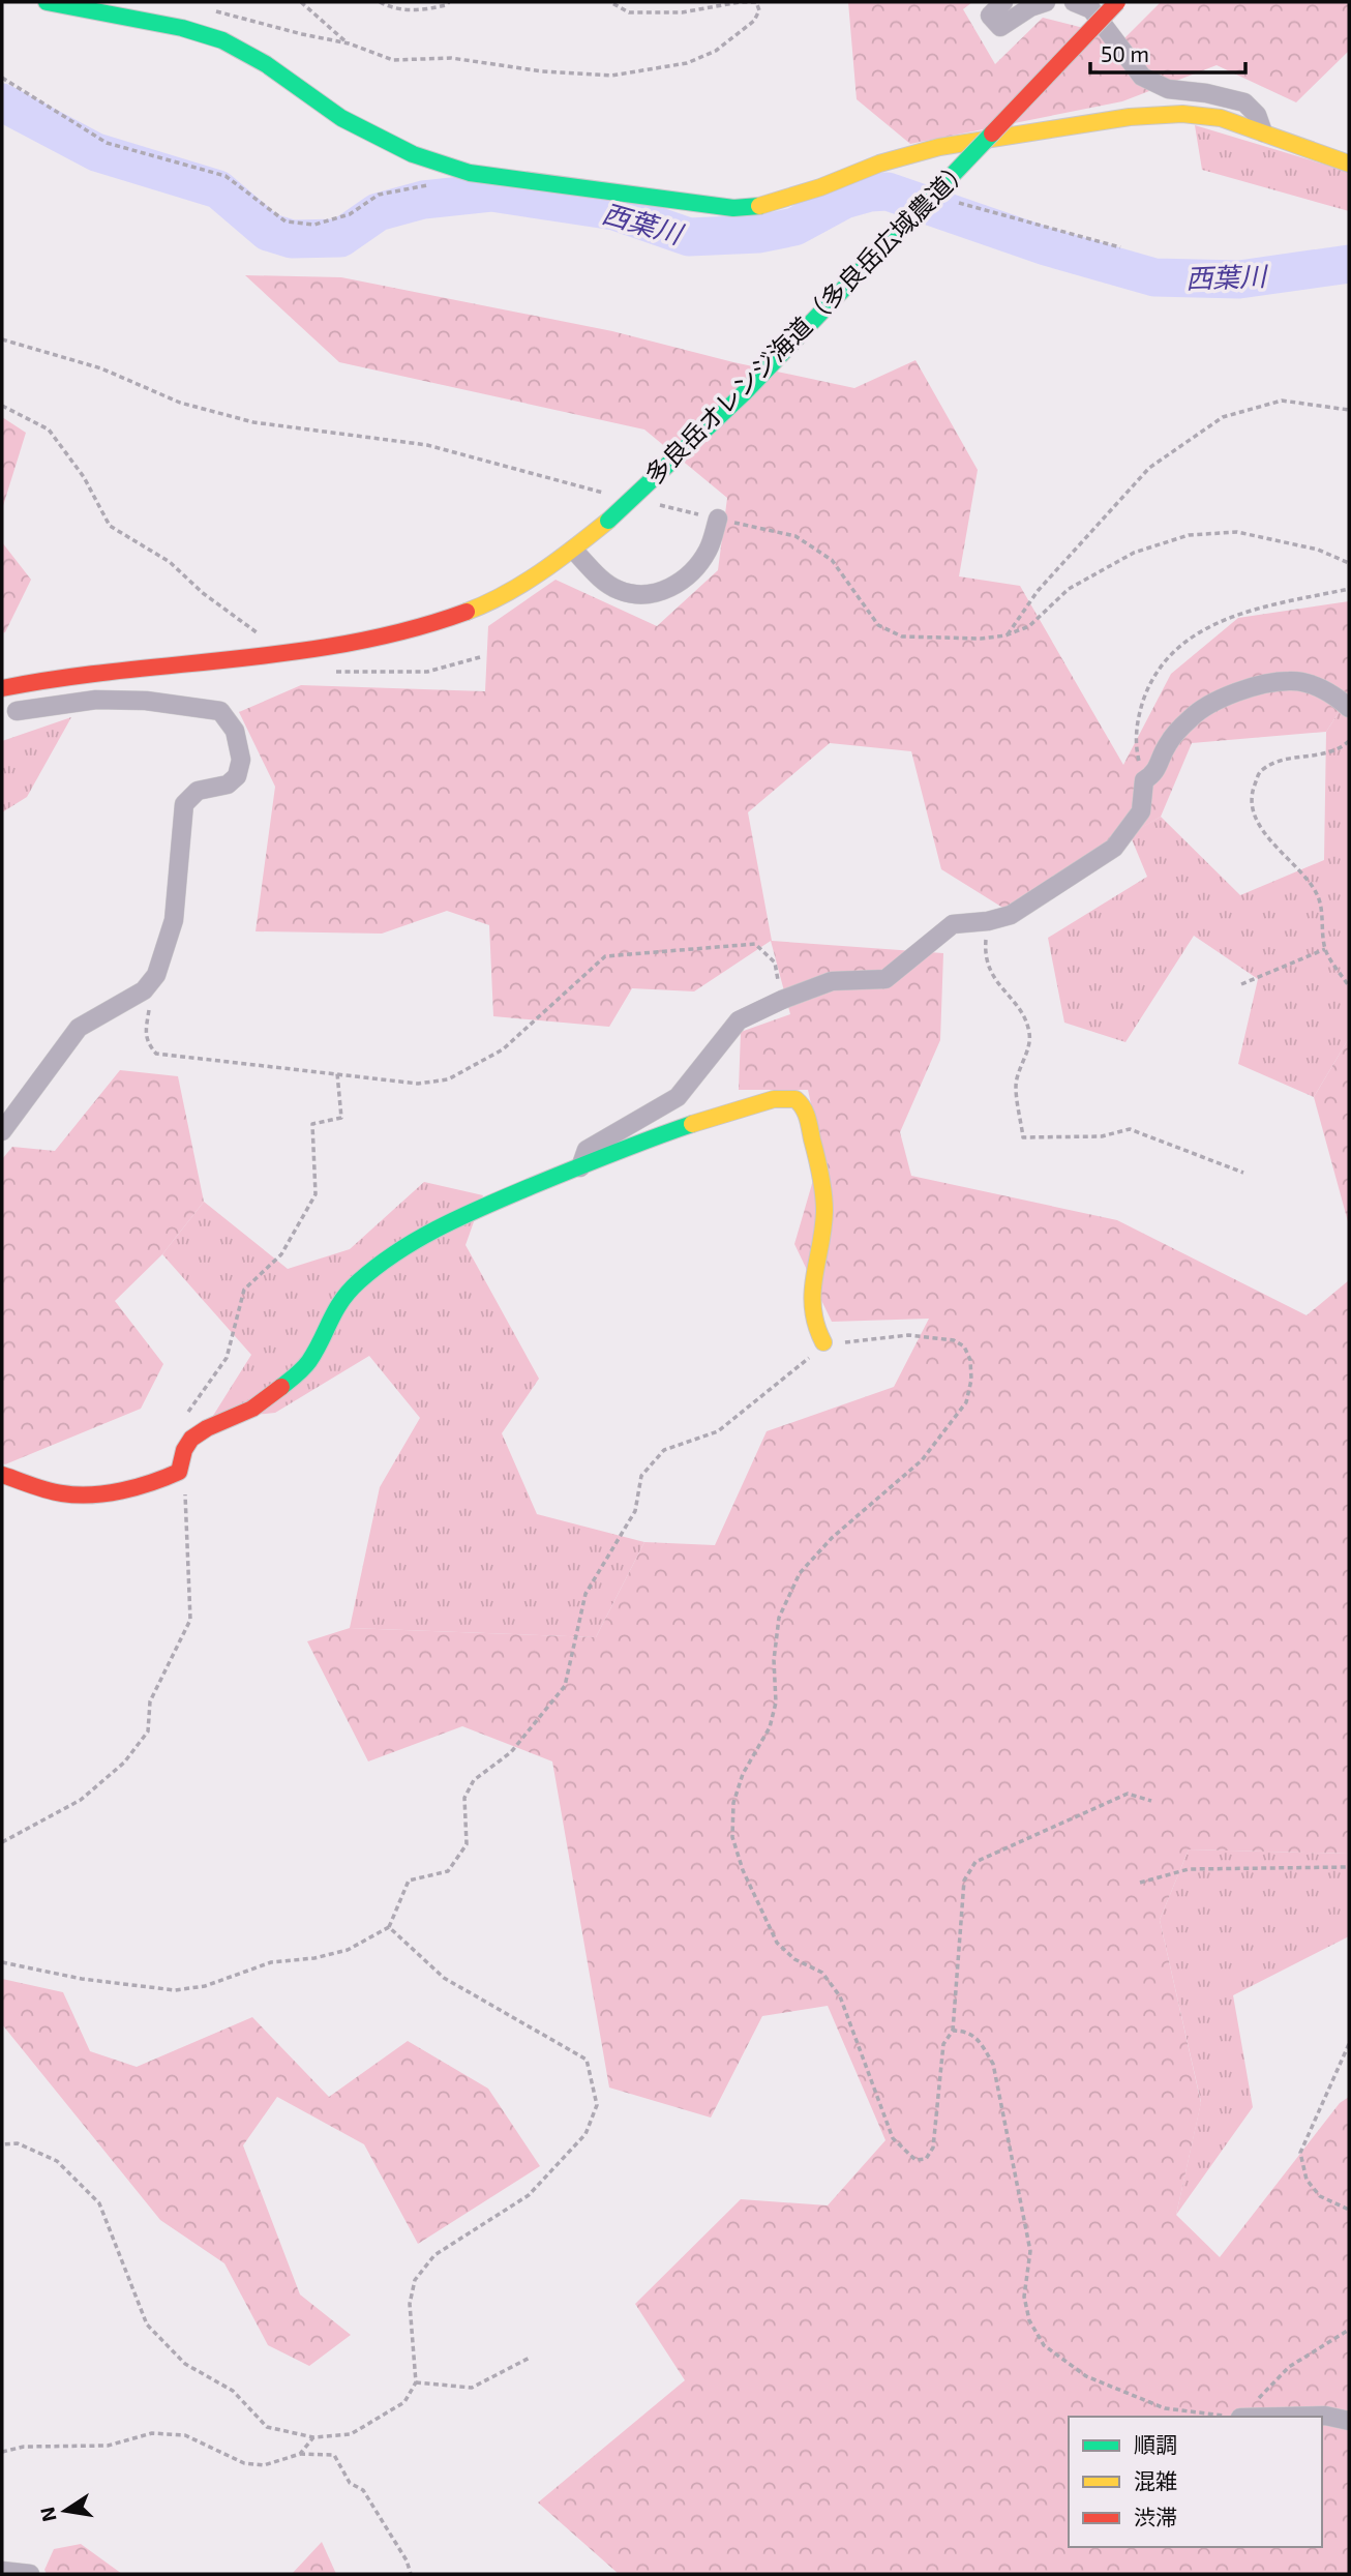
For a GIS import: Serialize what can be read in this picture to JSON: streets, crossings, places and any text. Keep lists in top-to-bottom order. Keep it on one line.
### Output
{"streets":{"street":["多良岳オレンジ海道（多良岳広域農道）"]},"water":["西葉川"],"legend":["順調","混雑","渋滞"],"scale_bar":"50 m","north":"left"}
